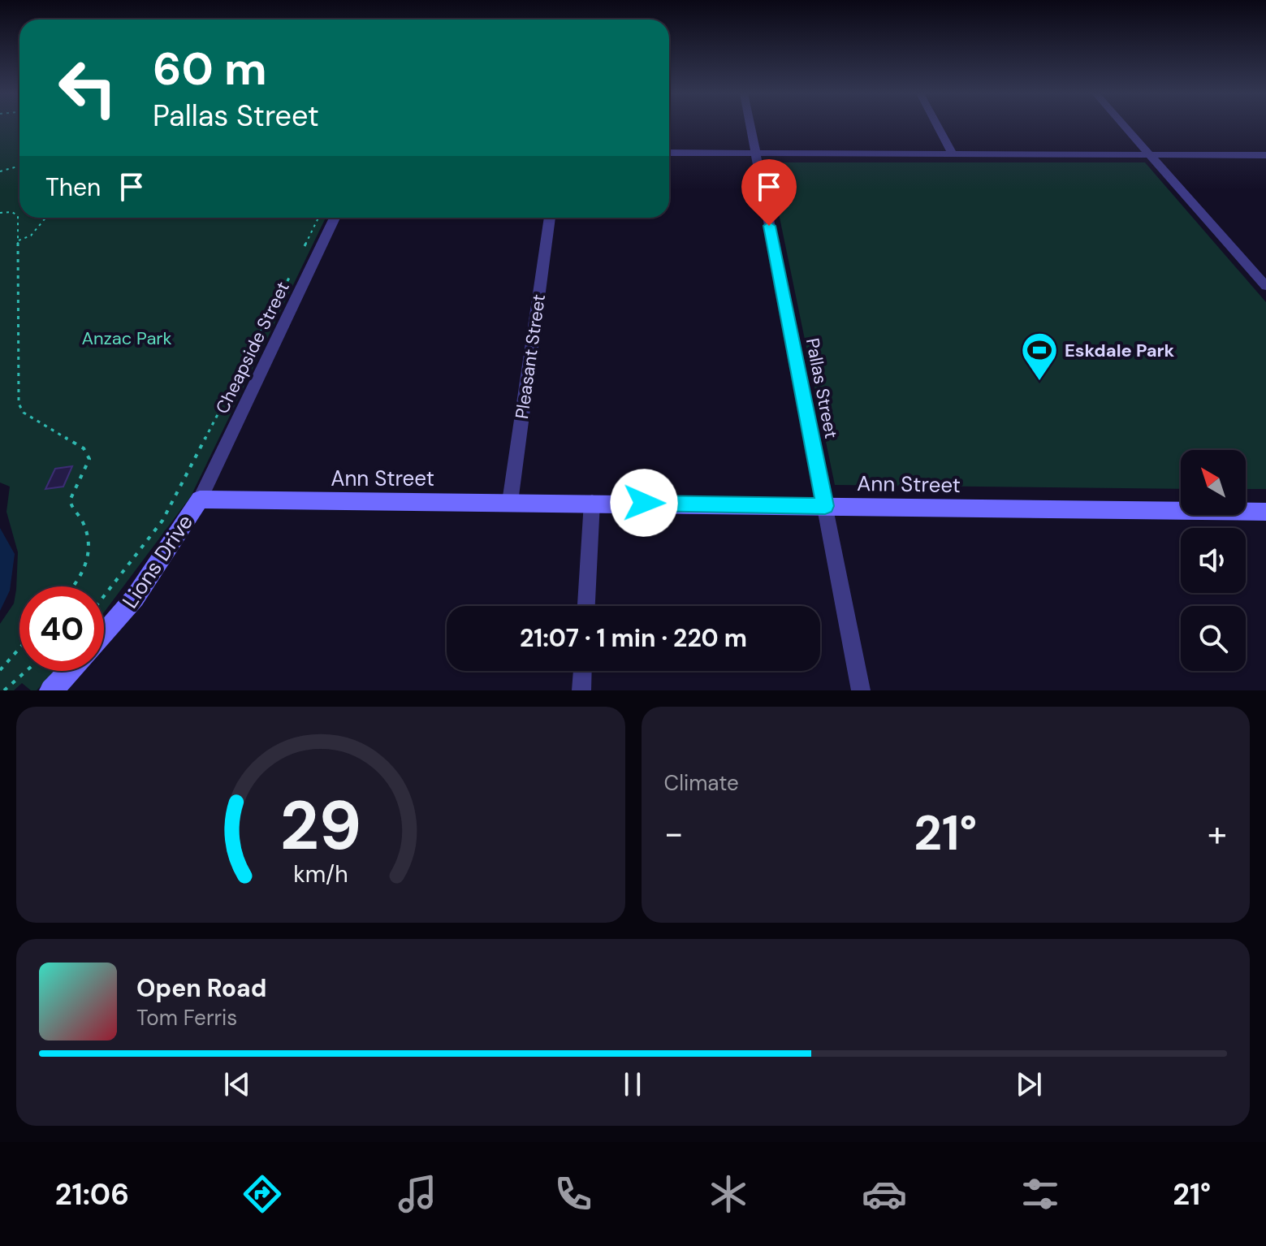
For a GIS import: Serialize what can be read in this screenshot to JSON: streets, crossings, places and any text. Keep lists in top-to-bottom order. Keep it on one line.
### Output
{"streets":{"street":["Cheapside Street","Pleasant Street","Pallas Street","Ann Street","Lions Drive"]},"crossings":[["Cheapside Street","Ann Street"],["Cheapside Street","Lions Drive"],["Pleasant Street","Ann Street"],["Pallas Street","Ann Street"],["Ann Street","Lions Drive"]],"parks":["Anzac Park"],"places":{"sports":["Eskdale Park"]},"north":"top left","page":{"turn":["60 m","Pallas Street"],"then":"Then","limit":"40","trip":"21:07 · 1 min · 220 m","tile":"Climate","heat":["−","21°","+"],"song":["Open Road","Tom Ferris"],"tabs":["21:06","21°"],"gauge":["29","km/h"]}}
